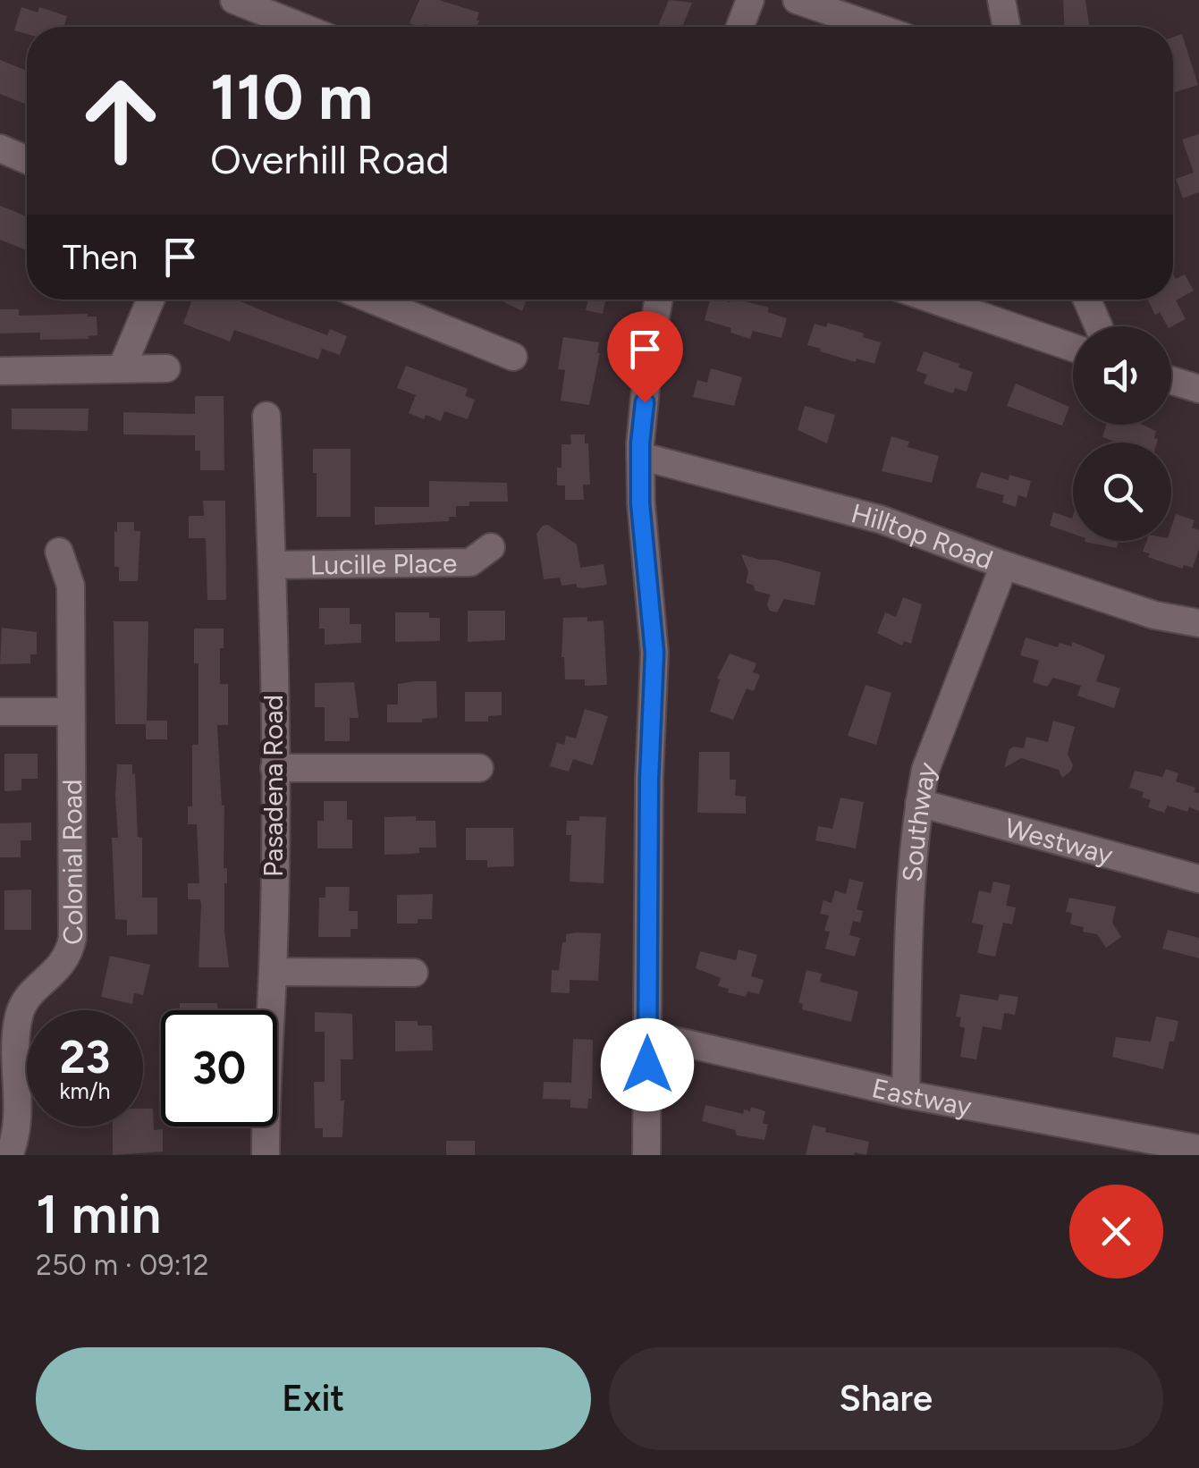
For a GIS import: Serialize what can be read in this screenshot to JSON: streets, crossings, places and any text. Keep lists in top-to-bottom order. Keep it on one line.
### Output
{"streets":{"street":["Hilltop Road","Lucille Place","Pasadena Road","Southway","Westway","Colonial Road","Eastway"]},"crossings":[["Hilltop Road","Southway"],["Lucille Place","Pasadena Road"],["Southway","Westway"],["Southway","Eastway"]],"page":{"turn":["110 m","Overhill Road"],"then":"Then","speed":"23 km/h","limit":"30","heading":["1 min","250 m · 09:12"],"buttons":["Exit","Share"]}}
